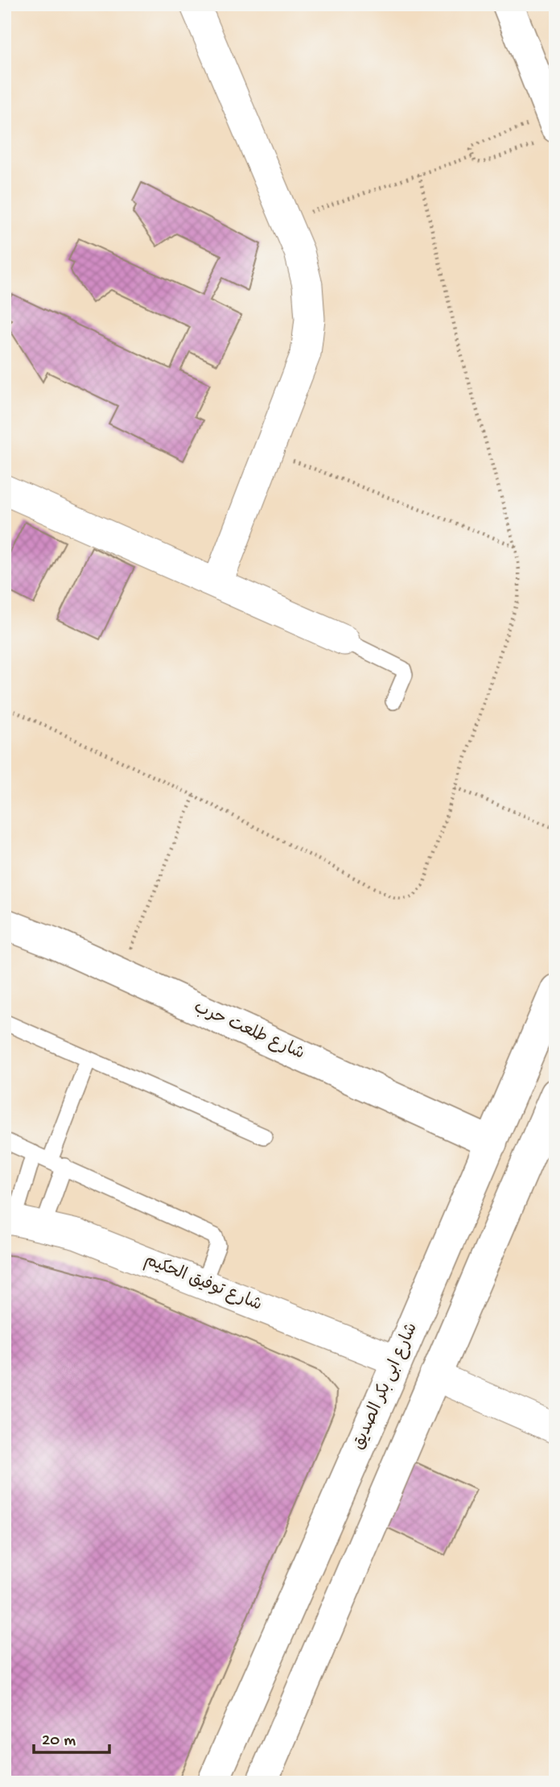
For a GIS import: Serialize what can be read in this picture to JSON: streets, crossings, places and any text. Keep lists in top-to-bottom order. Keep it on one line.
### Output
{"streets":{"main road":["شارع طلعت حرب","شارع ابى بكر الصديق"],"street":["شارع توفيق الحكيم"]},"crossings":[["شارع طلعت حرب","شارع ابى بكر الصديق"],["شارع توفيق الحكيم","شارع ابى بكر الصديق"]],"scale_bar":"20 m"}
